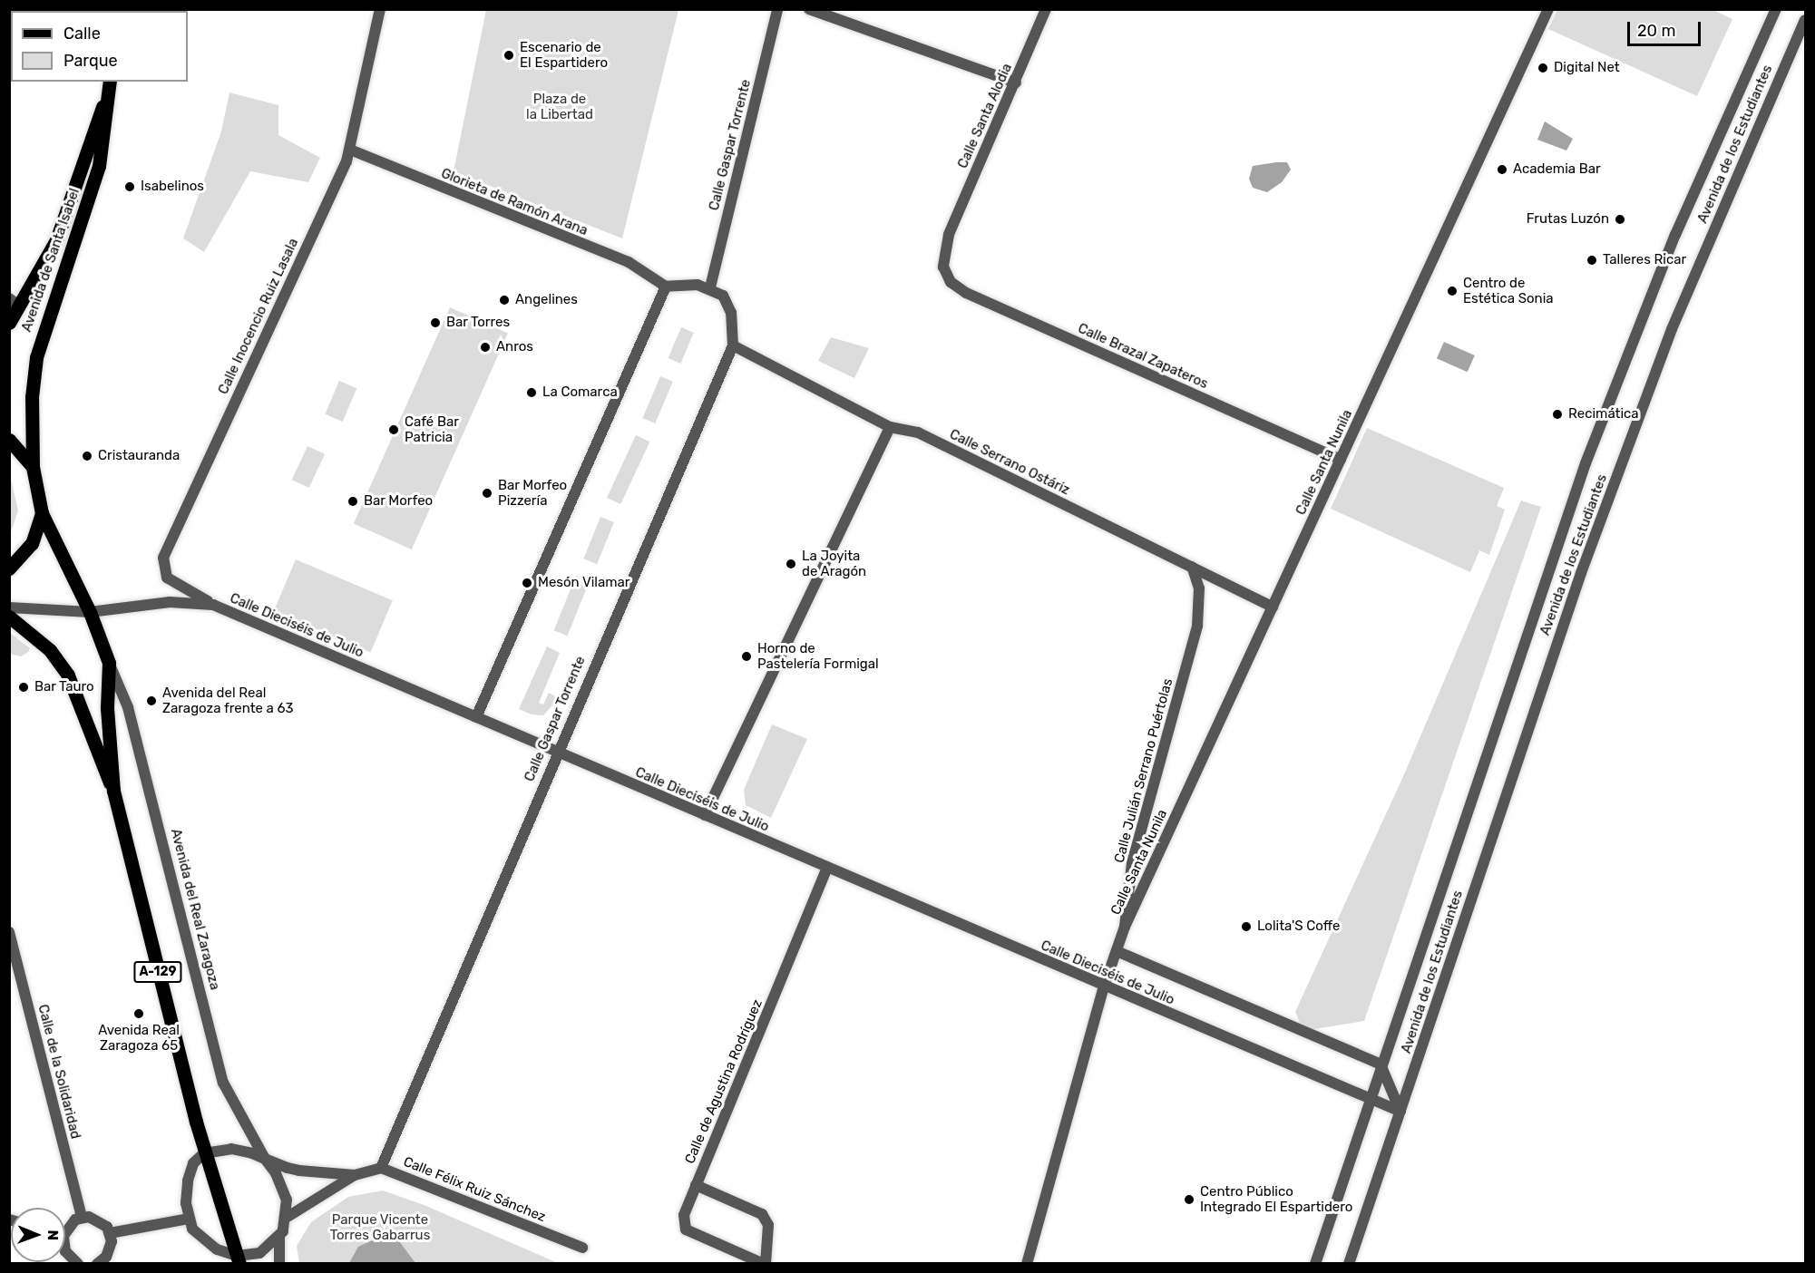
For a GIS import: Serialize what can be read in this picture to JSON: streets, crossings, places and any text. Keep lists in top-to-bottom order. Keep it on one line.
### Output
{"streets":{"main road":["Avenida de Santa Isabel","Avenida del Real Zaragoza","A-129"],"street":["Calle Santa Alodia","Avenida de los Estudiantes","Calle Gaspar Torrente","Glorieta de Ramón Arana","Calle Inocencio Ruiz Lasala","Calle Brazal Zapateros","Calle Serrano Ostáriz","Calle Santa Nunila","Calle Dieciséis de Julio","Calle Julián Serrano Puértolas","Calle de la Solidaridad","Calle de Agustina Rodríguez","Calle Félix Ruiz Sánchez"]},"crossings":[["Calle Santa Alodia","Calle Brazal Zapateros"],["Avenida de los Estudiantes","Calle Dieciséis de Julio"],["Calle Gaspar Torrente","Calle Serrano Ostáriz"],["Calle Gaspar Torrente","Calle Dieciséis de Julio"],["Calle Gaspar Torrente","Calle Félix Ruiz Sánchez"],["Glorieta de Ramón Arana","Calle Inocencio Ruiz Lasala"],["Avenida de Santa Isabel","Avenida del Real Zaragoza"],["Calle Inocencio Ruiz Lasala","Calle Dieciséis de Julio"],["Calle Brazal Zapateros","Calle Santa Nunila"],["Calle Serrano Ostáriz","Calle Santa Nunila"],["Calle Serrano Ostáriz","Calle Julián Serrano Puértolas"],["Calle Santa Nunila","Calle Julián Serrano Puértolas"],["Calle Dieciséis de Julio","Calle Julián Serrano Puértolas"],["Calle Dieciséis de Julio","Avenida del Real Zaragoza"],["Calle Dieciséis de Julio","Calle de Agustina Rodríguez"],["Avenida del Real Zaragoza","Calle Félix Ruiz Sánchez"]],"parks":["Plaza de la Libertad","Parque Vicente Torres Gabarrus"],"places":["Escenario de El Espartidero","Digital Net","Academia Bar","Isabelinos","Frutas Luzón","Talleres Ricar","Centro de Estética Sonia","Angelines","Bar Torres","Anros","La Comarca","Recimática","Café Bar Patricia","Cristauranda","Bar Morfeo Pizzería","Bar Morfeo","La Joyita de Aragón","Mesón Vilamar","Horno de Pastelería Formigal","Bar Tauro","Avenida del Real Zaragoza frente a 63","Lolita'S Coffe","Avenida Real Zaragoza 65","Centro Público Integrado El Espartidero"],"legend":["Calle","Parque"],"scale_bar":"20 m","north":"right"}
